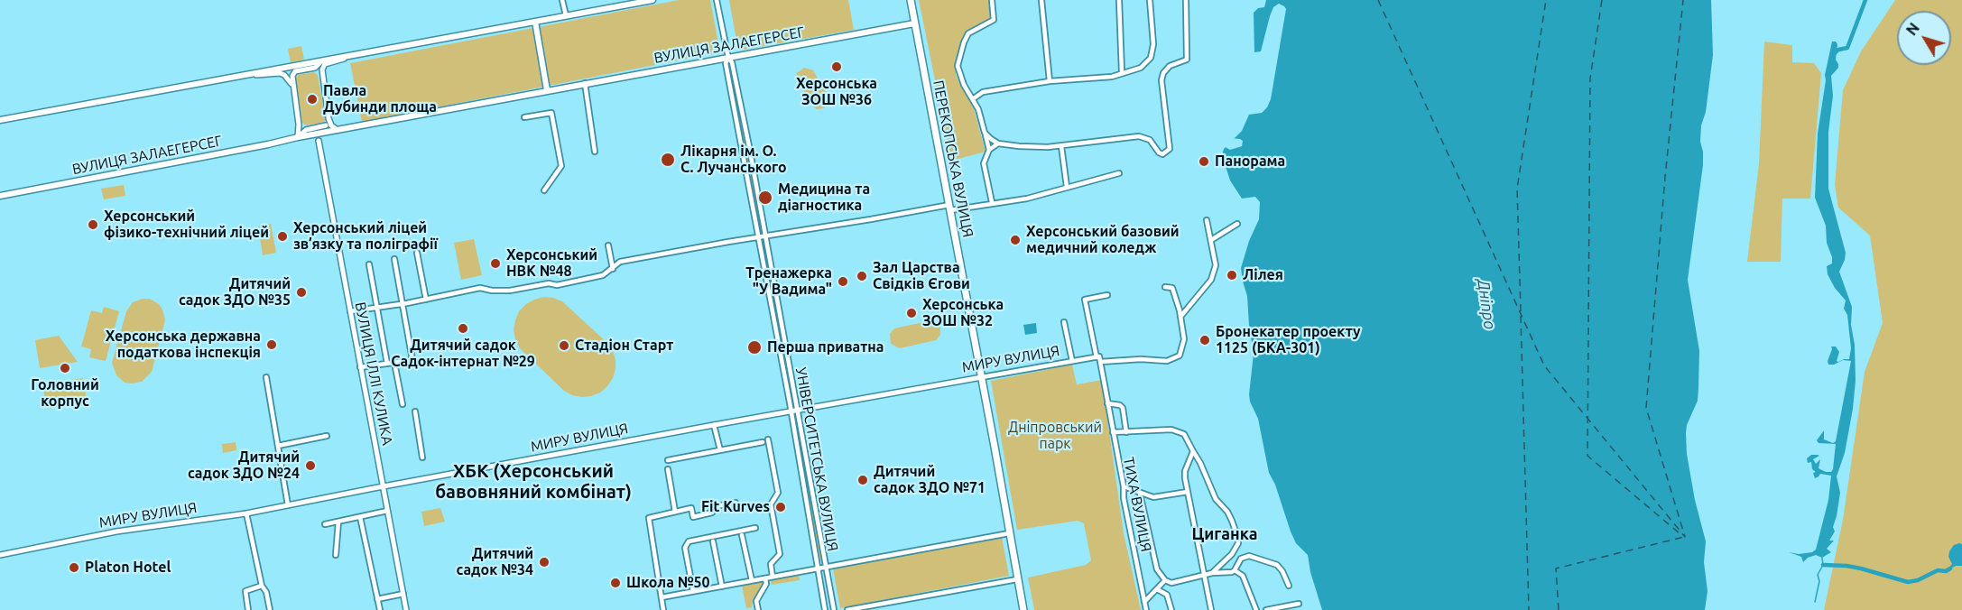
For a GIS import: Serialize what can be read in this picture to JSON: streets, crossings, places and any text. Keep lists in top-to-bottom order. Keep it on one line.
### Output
{"streets":{"main road":["ВУЛИЦЯ ЗАЛАЕГЕРСЕГ","ПЕРЕКОПСЬКА ВУЛИЦЯ"],"street":["МИРУ ВУЛИЦЯ","ВУЛИЦЯ ІЛЛІ КУЛИКА","УНІВЕРСИТЕТСЬКА ВУЛИЦЯ","ТИХА ВУЛИЦЯ"]},"crossings":[["ВУЛИЦЯ ЗАЛАЕГЕРСЕГ","ПЕРЕКОПСЬКА ВУЛИЦЯ"],["ВУЛИЦЯ ЗАЛАЕГЕРСЕГ","УНІВЕРСИТЕТСЬКА ВУЛИЦЯ"],["ПЕРЕКОПСЬКА ВУЛИЦЯ","МИРУ ВУЛИЦЯ"],["МИРУ ВУЛИЦЯ","ВУЛИЦЯ ІЛЛІ КУЛИКА"],["МИРУ ВУЛИЦЯ","УНІВЕРСИТЕТСЬКА ВУЛИЦЯ"],["МИРУ ВУЛИЦЯ","ТИХА ВУЛИЦЯ"]],"districts":["ХБК (Херсонський бавовняний комбінат)","Циганка"],"water":["Дніпро"],"parks":["Дніпровський парк"],"places":["Херсонська ЗОШ №36","Павла Дубинди площа","Лікарня ім. О. С. Лучанського","Панорама","Медицина та діагностика","Херсонський фізико-технічний ліцей","Херсонський ліцей зв’язку та поліграфії","Херсонський базовий медичний коледж","Херсонський НВК №48","Лілея","Зал Царства Свідків Єгови","Тренажерка \"У Вадима\"","Дитячий садок ЗДО №35","Херсонська ЗОШ №32","Дитячий садок Садок-інтернат №29","Бронекатер проекту 1125 (БКА-301)","Херсонська державна податкова інспекція","Стадіон Старт","Перша приватна","Головний корпус","Дитячий садок ЗДО №24","Дитячий садок ЗДО №71","Fit Kurves","Дитячий садок №34","Platon Hotel","Школа №50"],"north":"top left"}
